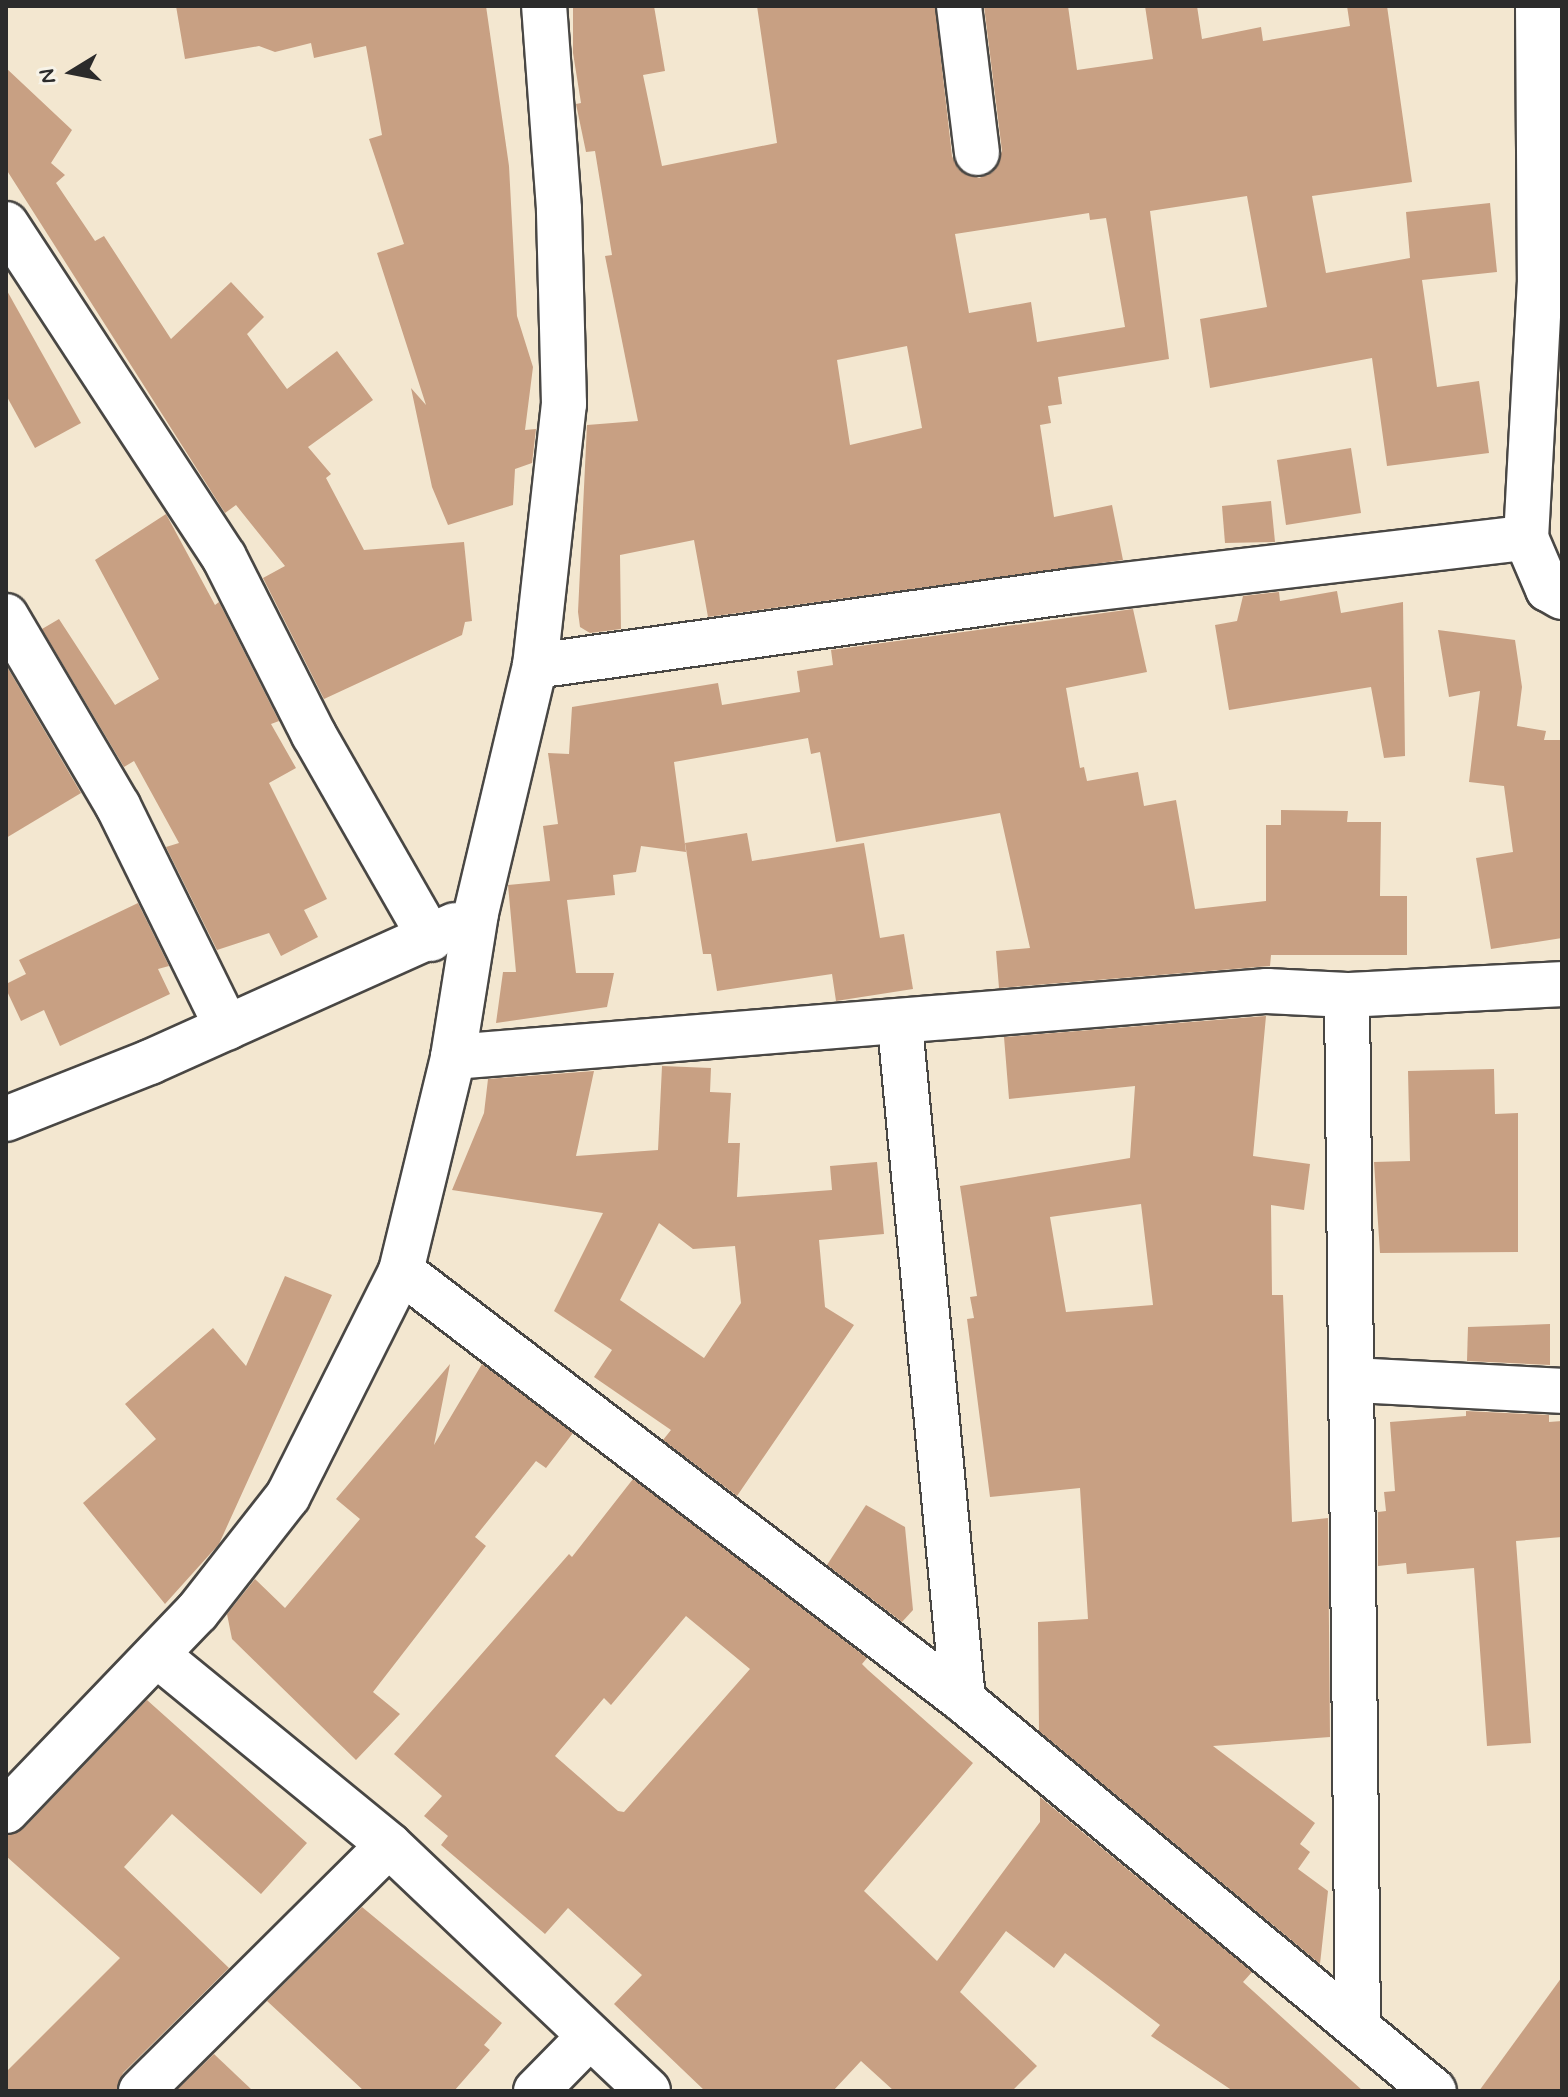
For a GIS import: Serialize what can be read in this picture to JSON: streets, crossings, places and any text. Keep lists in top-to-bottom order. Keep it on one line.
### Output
{"north":"left"}
